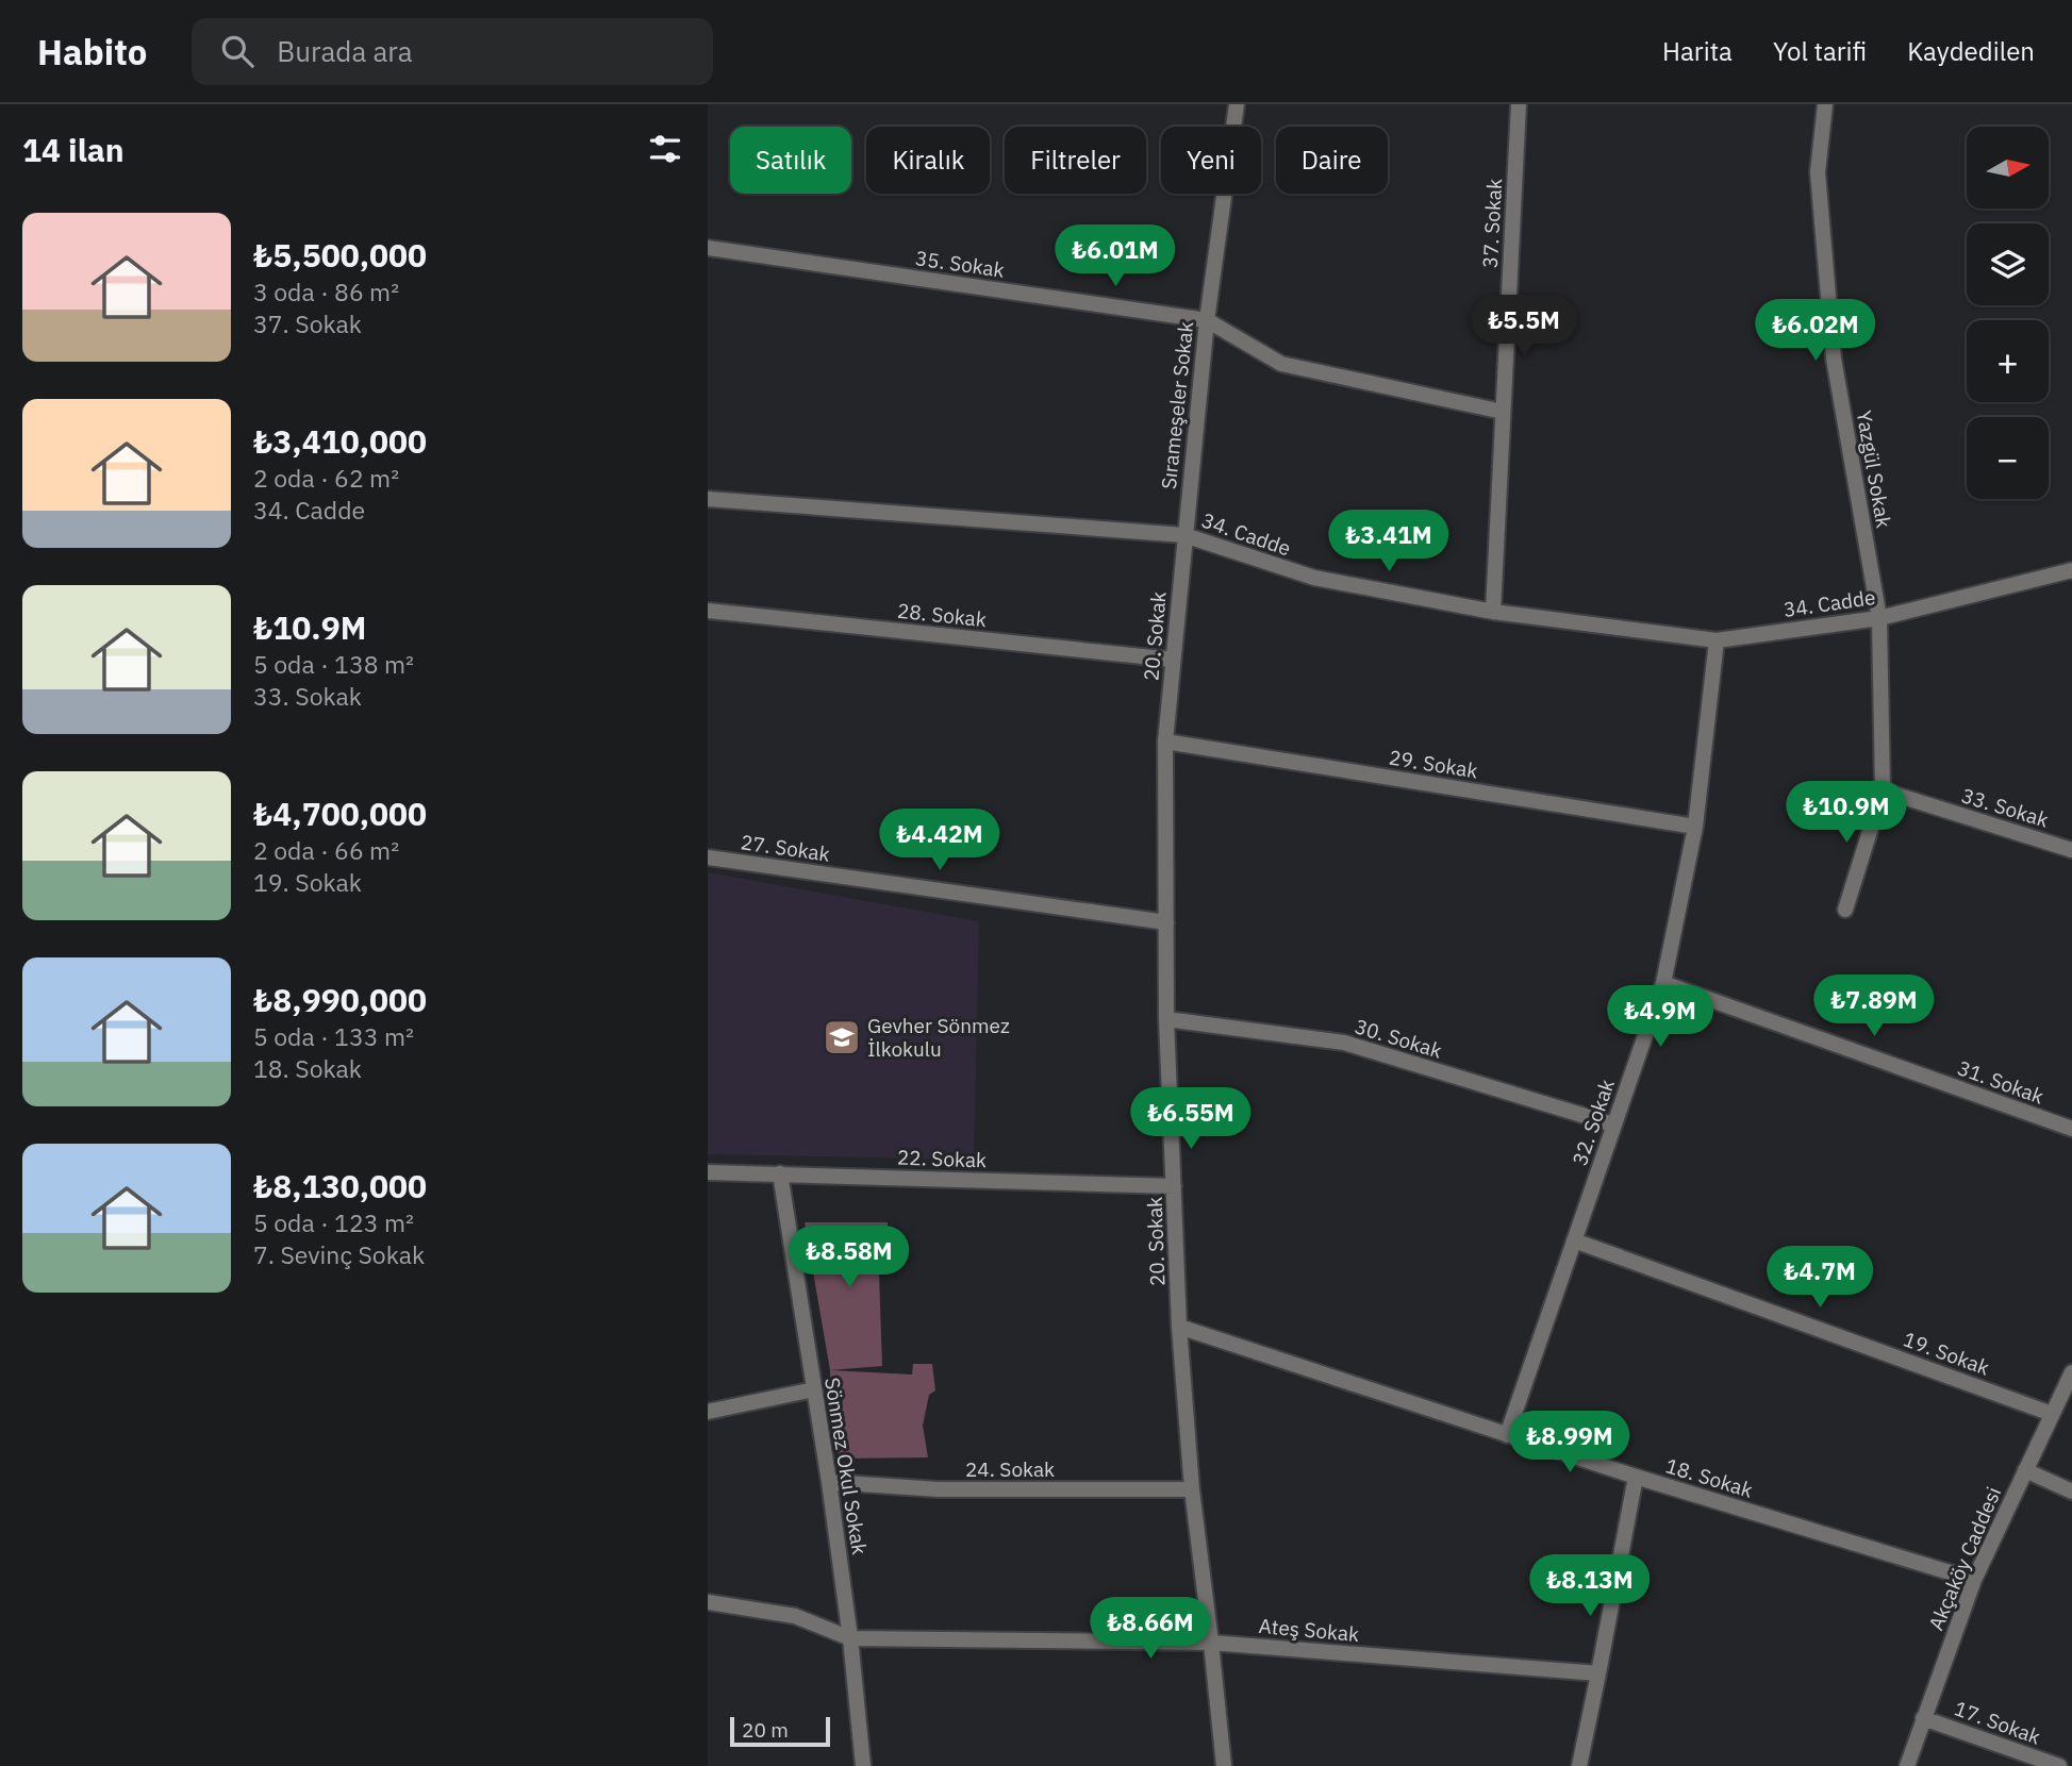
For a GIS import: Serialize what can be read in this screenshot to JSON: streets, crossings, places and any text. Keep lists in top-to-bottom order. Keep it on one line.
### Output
{"streets":{"street":["37. Sokak","35. Sokak","Sırameşeler Sokak","Yazgül Sokak","34. Cadde","28. Sokak","20. Sokak","29. Sokak","33. Sokak","27. Sokak","30. Sokak","31. Sokak","32. Sokak","22. Sokak","19. Sokak","Sönmez Okul Sokak","24. Sokak","18. Sokak","Akçaköy Caddesi","Ateş Sokak","17. Sokak"]},"crossings":[["37. Sokak","35. Sokak"],["37. Sokak","34. Cadde"],["35. Sokak","Sırameşeler Sokak"],["Sırameşeler Sokak","34. Cadde"],["Sırameşeler Sokak","20. Sokak"],["Yazgül Sokak","34. Cadde"],["34. Cadde","20. Sokak"],["34. Cadde","32. Sokak"],["28. Sokak","20. Sokak"],["20. Sokak","29. Sokak"],["20. Sokak","27. Sokak"],["20. Sokak","30. Sokak"],["20. Sokak","22. Sokak"],["20. Sokak","24. Sokak"],["20. Sokak","18. Sokak"],["20. Sokak","Ateş Sokak"],["29. Sokak","32. Sokak"],["30. Sokak","32. Sokak"],["31. Sokak","32. Sokak"],["32. Sokak","19. Sokak"],["32. Sokak","18. Sokak"],["22. Sokak","Sönmez Okul Sokak"],["19. Sokak","Akçaköy Caddesi"],["Sönmez Okul Sokak","24. Sokak"],["Sönmez Okul Sokak","Ateş Sokak"],["18. Sokak","Akçaköy Caddesi"],["Akçaköy Caddesi","17. Sokak"]],"places":{"school or university":["Gevher Sönmez İlkokulu"]},"scale_bar":"20 m","north":"right","page":{"header":"Habito","search":"Burada ara","nav":["Harita","Yol tarifi","Kaydedilen"],"heading":"14 ilan","map_buttons":["+","−"],"chip":["Satılık","Kiralık","Filtreler","Yeni","Daire"],"list":[{"name":"₺5,500,000","note":"3 oda · 86 m² · 37. Sokak"},{"name":"₺3,410,000","note":"2 oda · 62 m² · 34. Cadde"},{"name":"₺10.9M","note":"5 oda · 138 m² · 33. Sokak"},{"name":"₺4,700,000","note":"2 oda · 66 m² · 19. Sokak"},{"name":"₺8,990,000","note":"5 oda · 133 m² · 18. Sokak"},{"name":"₺8,130,000","note":"5 oda · 123 m² · 7. Sevinç Sokak"}],"price":["₺6.01M","₺5.5M","₺6.02M","₺3.41M","₺10.9M","₺4.42M","₺7.89M","₺4.9M","₺6.55M","₺8.58M","₺4.7M","₺8.99M","₺8.13M","₺8.66M"],"scale":"20 m"}}
